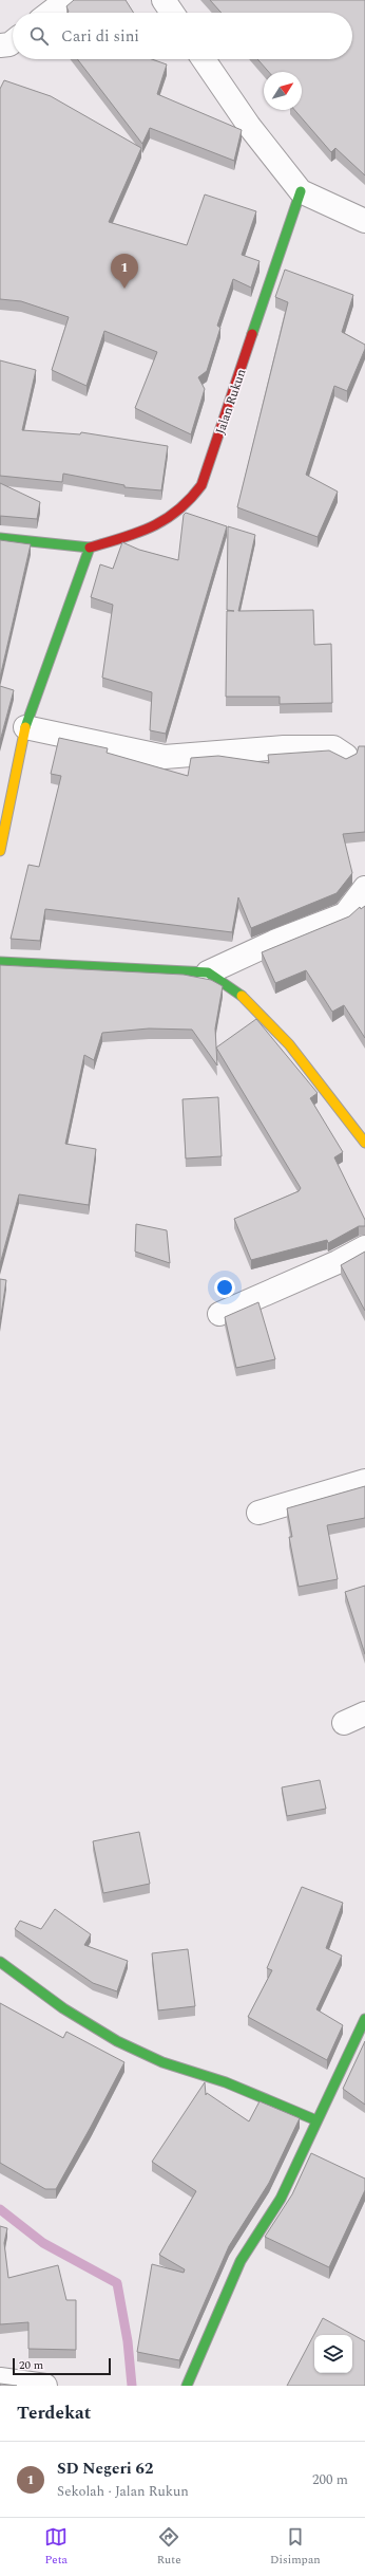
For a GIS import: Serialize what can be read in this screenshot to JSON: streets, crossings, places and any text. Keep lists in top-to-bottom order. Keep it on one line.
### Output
{"streets":{"street":["Jalan Rukun"]},"scale_bar":"20 m","north":"top right","page":{"search":"Cari di sini","pins":"1","scale":"20 m","heading":"Terdekat","list":[{"mark":"1","name":"SD Negeri 62","note":"Sekolah · Jalan Rukun","value":"200 m"}],"nav":["Peta","Rute","Disimpan"]}}
